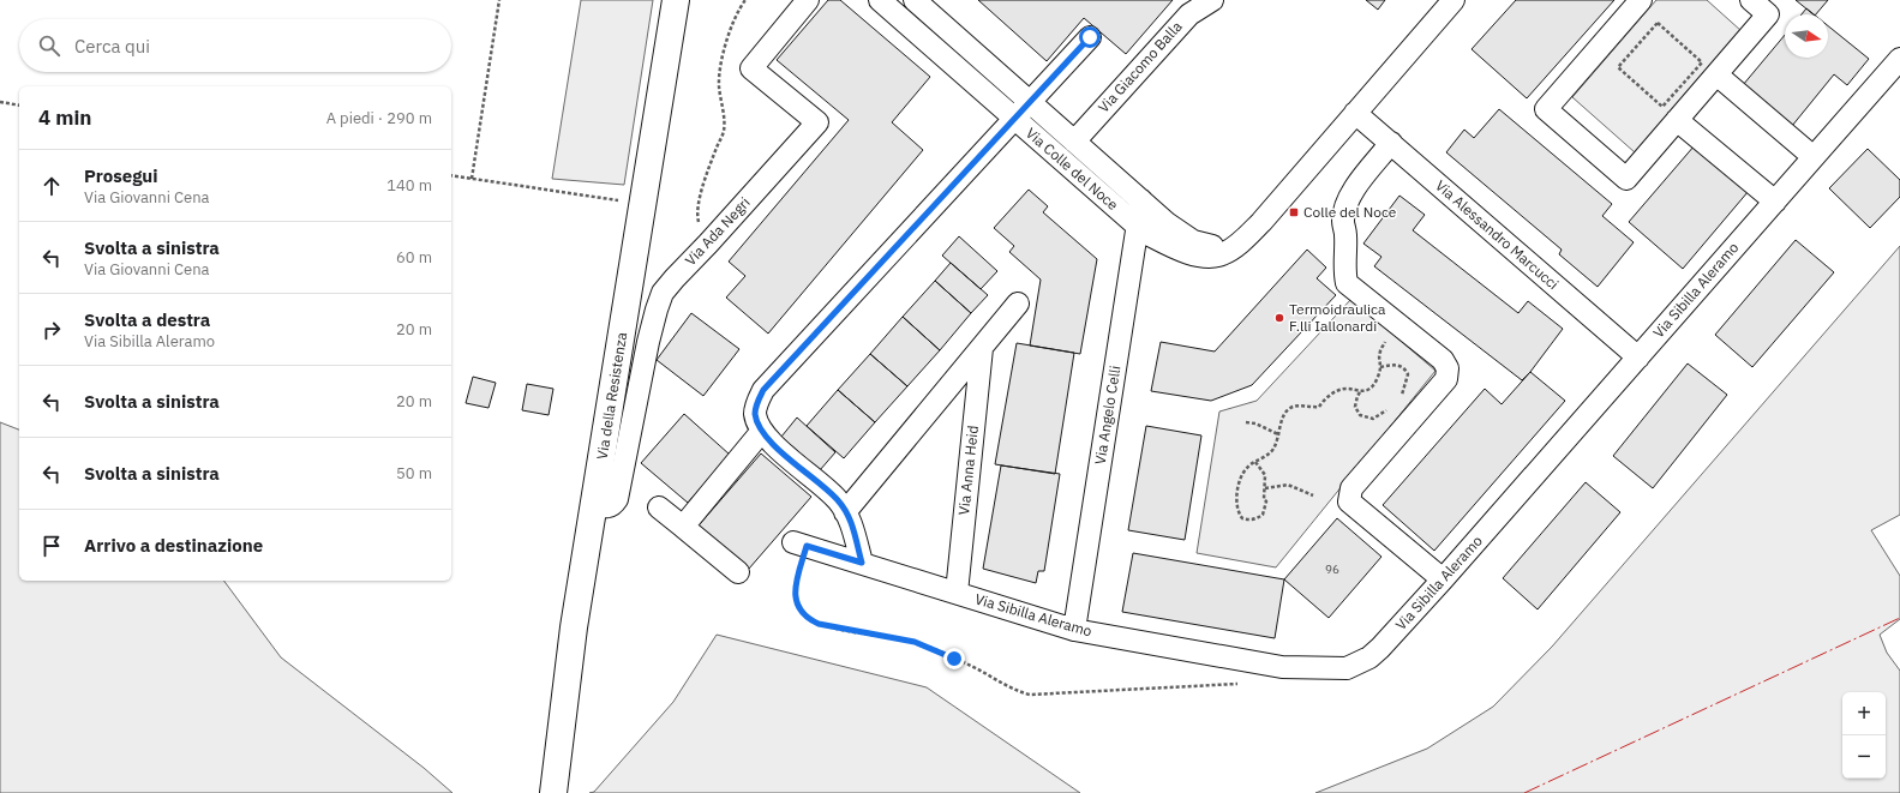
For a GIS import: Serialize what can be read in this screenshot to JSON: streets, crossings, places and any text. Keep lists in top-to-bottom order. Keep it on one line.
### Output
{"streets":{"street":["Via Giacomo Balla","Via Colle del Noce","Via Ada Negri","Via Alessandro Marcucci","Via Sibilla Aleramo","Via della Resistenza","Via Angelo Celli","Via Anna Heid"]},"crossings":[["Via Giacomo Balla","Via Colle del Noce"],["Via Colle del Noce","Via Alessandro Marcucci"],["Via Colle del Noce","Via Angelo Celli"],["Via Ada Negri","Via della Resistenza"],["Via Alessandro Marcucci","Via Sibilla Aleramo"],["Via Sibilla Aleramo","Via Angelo Celli"],["Via Sibilla Aleramo","Via Anna Heid"]],"places":{"transit":["Colle del Noce"],"other":["Termoidraulica F.lli Iallonardi"]},"house_numbers":["96"],"north":"right","page":{"search":"Cerca qui","heading":["4 min","A piedi · 290 m"],"list":[["Prosegui","Via Giovanni Cena","140 m"],["Svolta a sinistra","Via Giovanni Cena","60 m"],["Svolta a destra","Via Sibilla Aleramo","20 m"],["Svolta a sinistra","20 m"],["Svolta a sinistra","50 m"],"Arrivo a destinazione"],"map_buttons":["+","−"]}}
